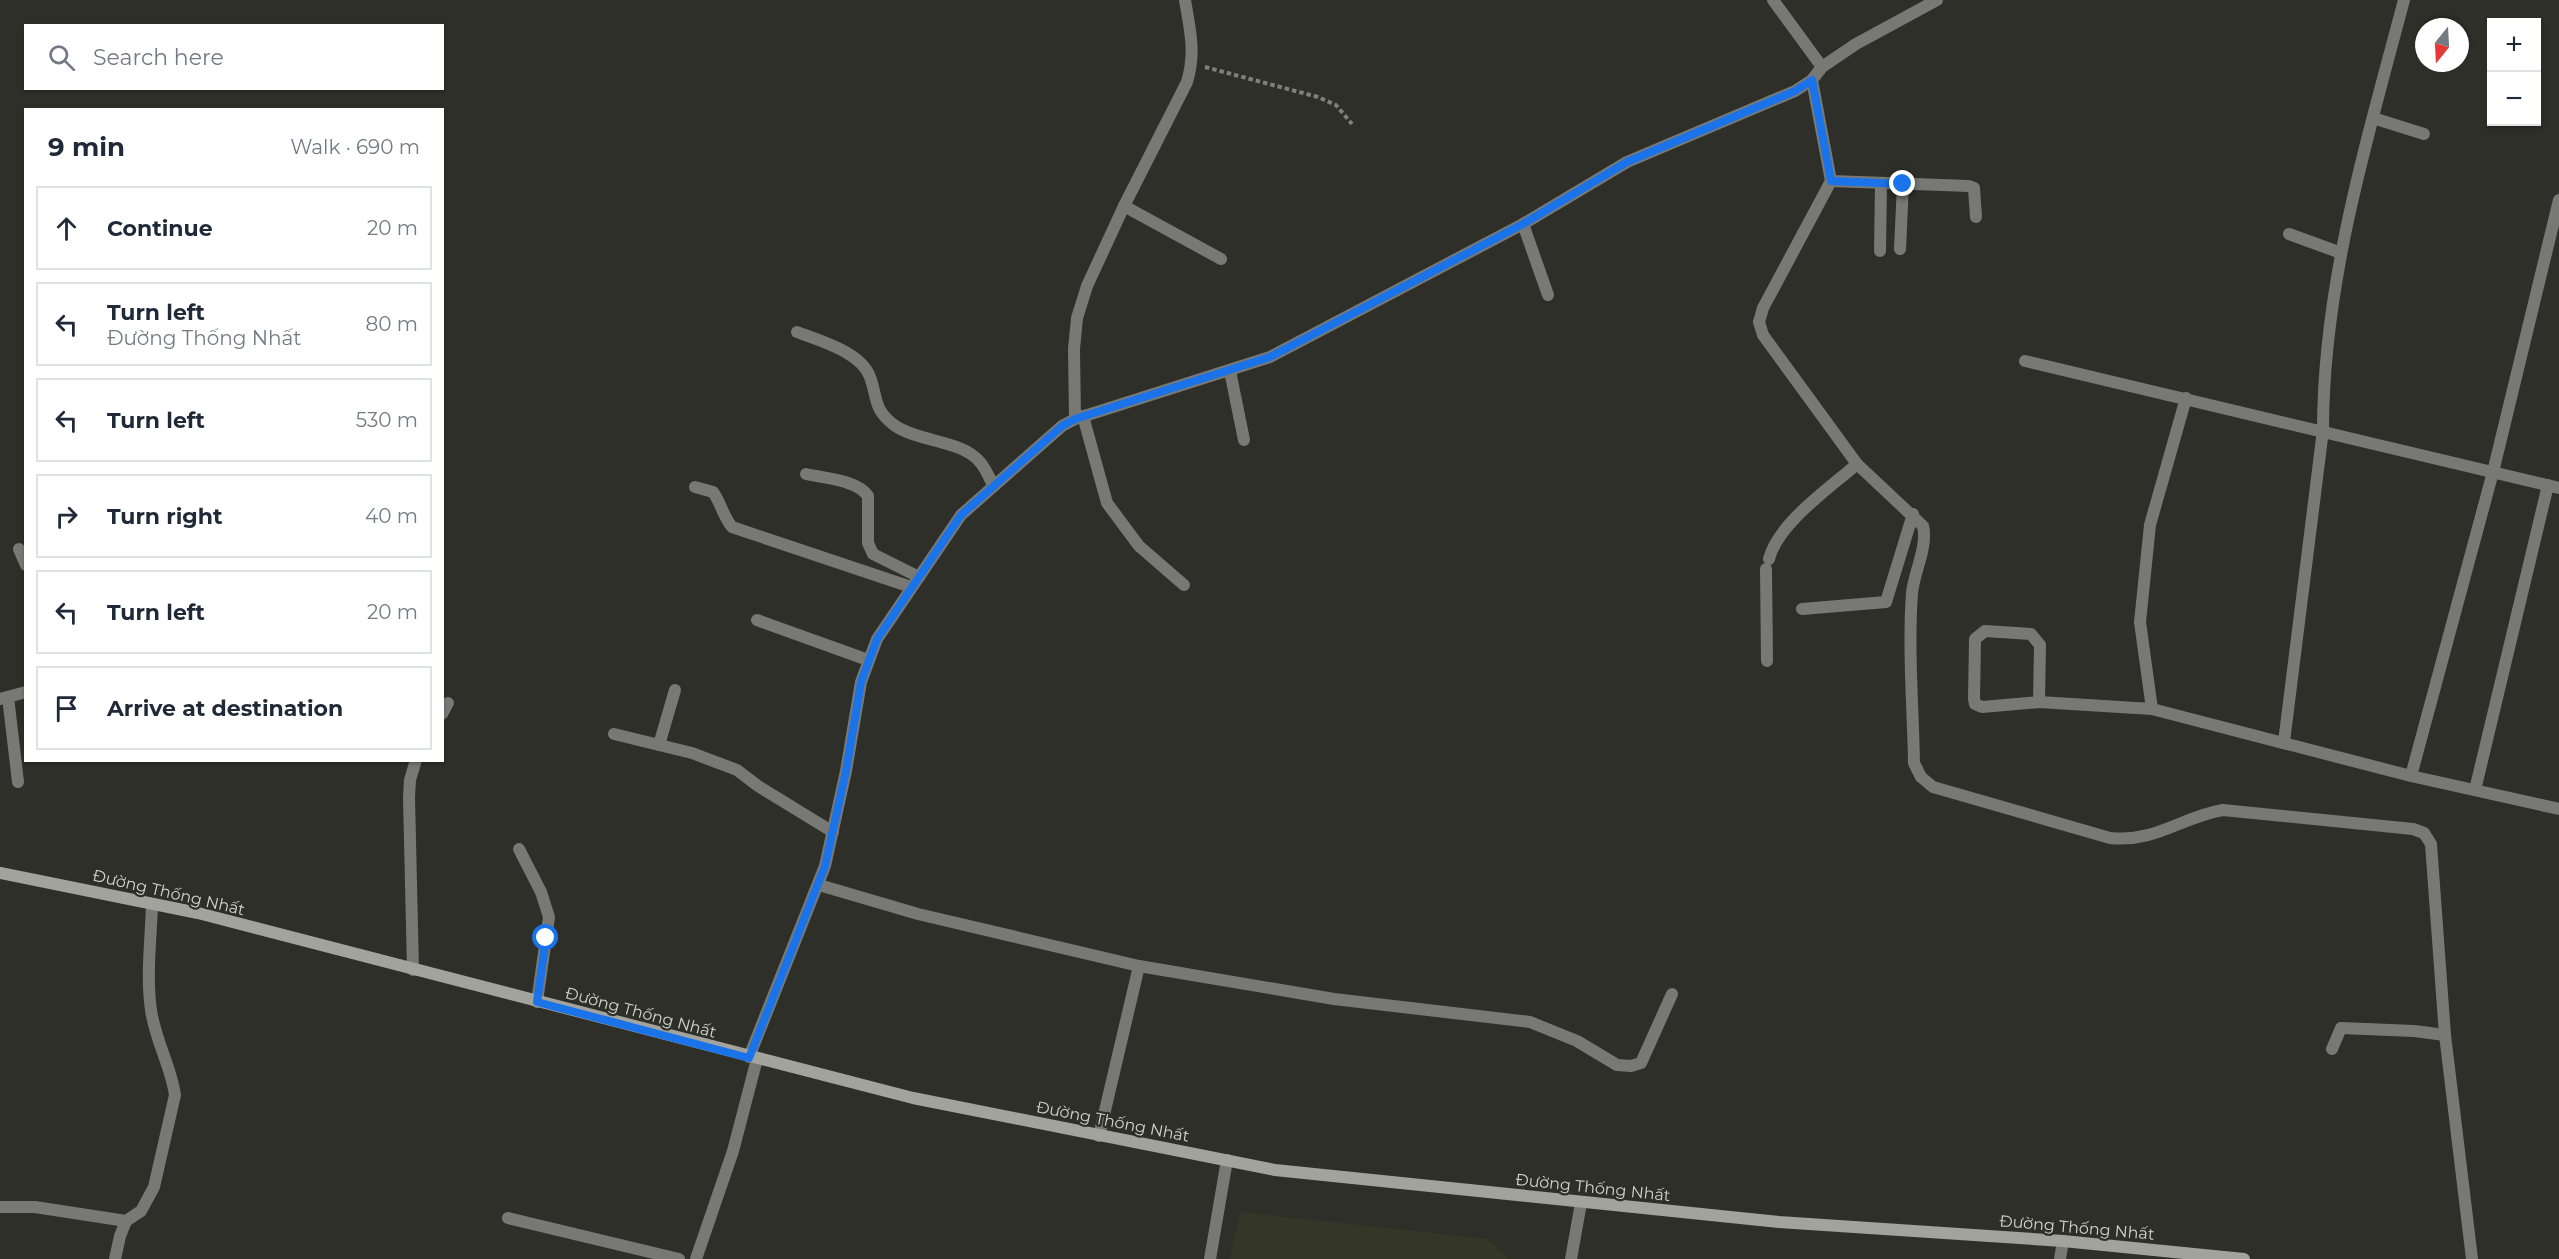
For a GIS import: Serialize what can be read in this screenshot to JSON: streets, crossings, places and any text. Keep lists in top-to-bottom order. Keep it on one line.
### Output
{"streets":{"street":["Đường Thống Nhất"]},"north":"bottom","page":{"map_buttons":["+","−"],"search":"Search here","heading":["9 min","Walk · 690 m"],"list":[["Continue","20 m"],["Turn left","Đường Thống Nhất","80 m"],["Turn left","530 m"],["Turn right","40 m"],["Turn left","20 m"],"Arrive at destination"]}}
